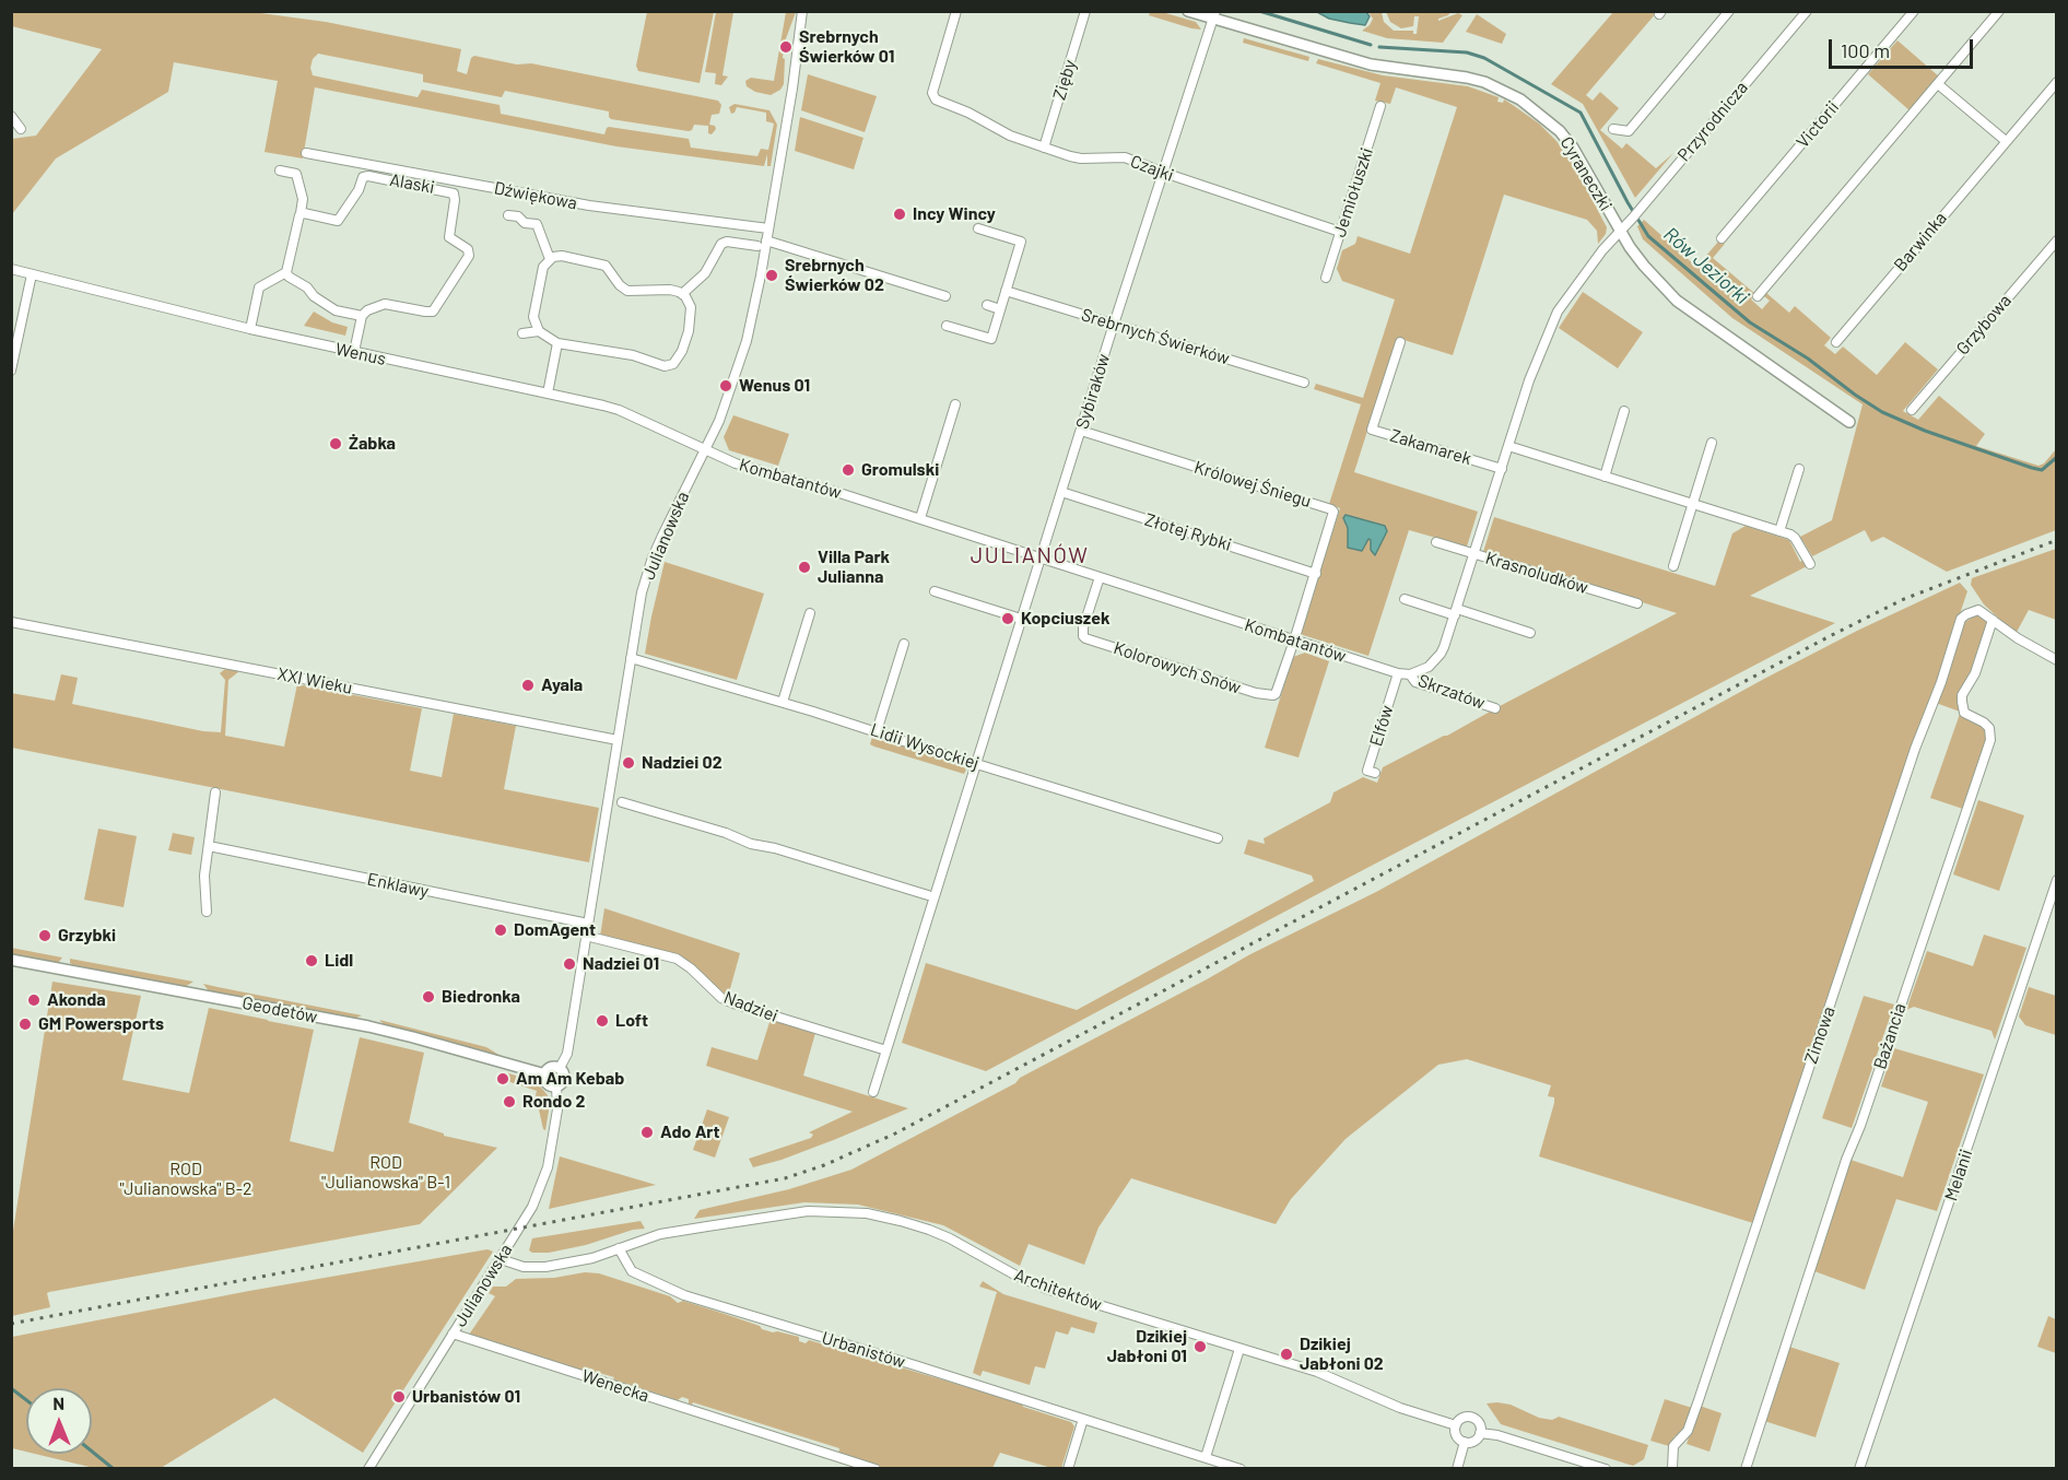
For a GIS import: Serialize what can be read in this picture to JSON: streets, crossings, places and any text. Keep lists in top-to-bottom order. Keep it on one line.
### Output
{"streets":{"street":["Zięby","Przyrodnicza","Victorii","Czajki","Cyraneczki","Alaski","Jemiołuszki","Dźwiękowa","Barwinka","Grzybowa","Srebrnych Świerków","Wenus","Sybiraków","Zakamarek","Kombatantów","Królowej Śniegu","Złotej Rybki","Julianowska","Krasnoludków","Kolorowych Snów","XXI Wieku","Skrzatów","Elfów","Lidii Wysockiej","Enklawy","Nadziei","Geodetów","Zimowa","Bażancia","Melanii","Architektów","Urbanistów","Wenecka"]},"crossings":[["Zięby","Czajki"],["Przyrodnicza","Cyraneczki"],["Czajki","Jemiołuszki"],["Czajki","Sybiraków"],["Cyraneczki","Sybiraków"],["Dźwiękowa","Julianowska"],["Srebrnych Świerków","Sybiraków"],["Wenus","Kombatantów"],["Wenus","Julianowska"],["Sybiraków","Kombatantów"],["Sybiraków","Królowej Śniegu"],["Sybiraków","Złotej Rybki"],["Sybiraków","Lidii Wysockiej"],["Kombatantów","Królowej Śniegu"],["Kombatantów","Julianowska"],["Kombatantów","Kolorowych Snów"],["Kombatantów","Skrzatów"],["Kombatantów","Elfów"],["Królowej Śniegu","Złotej Rybki"],["Królowej Śniegu","Kolorowych Snów"],["Julianowska","XXI Wieku"],["Julianowska","Lidii Wysockiej"],["Julianowska","Enklawy"],["Julianowska","Nadziei"],["Julianowska","Geodetów"],["Julianowska","Wenecka"],["Zimowa","Bażancia"],["Architektów","Urbanistów"]],"districts":["JULIANÓW"],"water":["Rów Jeziorki"],"parks":["ROD \"Julianowska\" B-1","ROD \"Julianowska\" B-2"],"places":["Srebrnych Świerków 01","Incy Wincy","Srebrnych Świerków 02","Wenus 01","Żabka","Gromulski","Villa Park Julianna","Kopciuszek","Ayala","Nadziei 02","DomAgent","Grzybki","Lidl","Nadziei 01","Biedronka","Akonda","Loft","GM Powersports","Am Am Kebab","Rondo 2","Ado Art","Dzikiej Jabłoni 01","Dzikiej Jabłoni 02","Urbanistów 01"],"scale_bar":"100 m","north":"top"}
